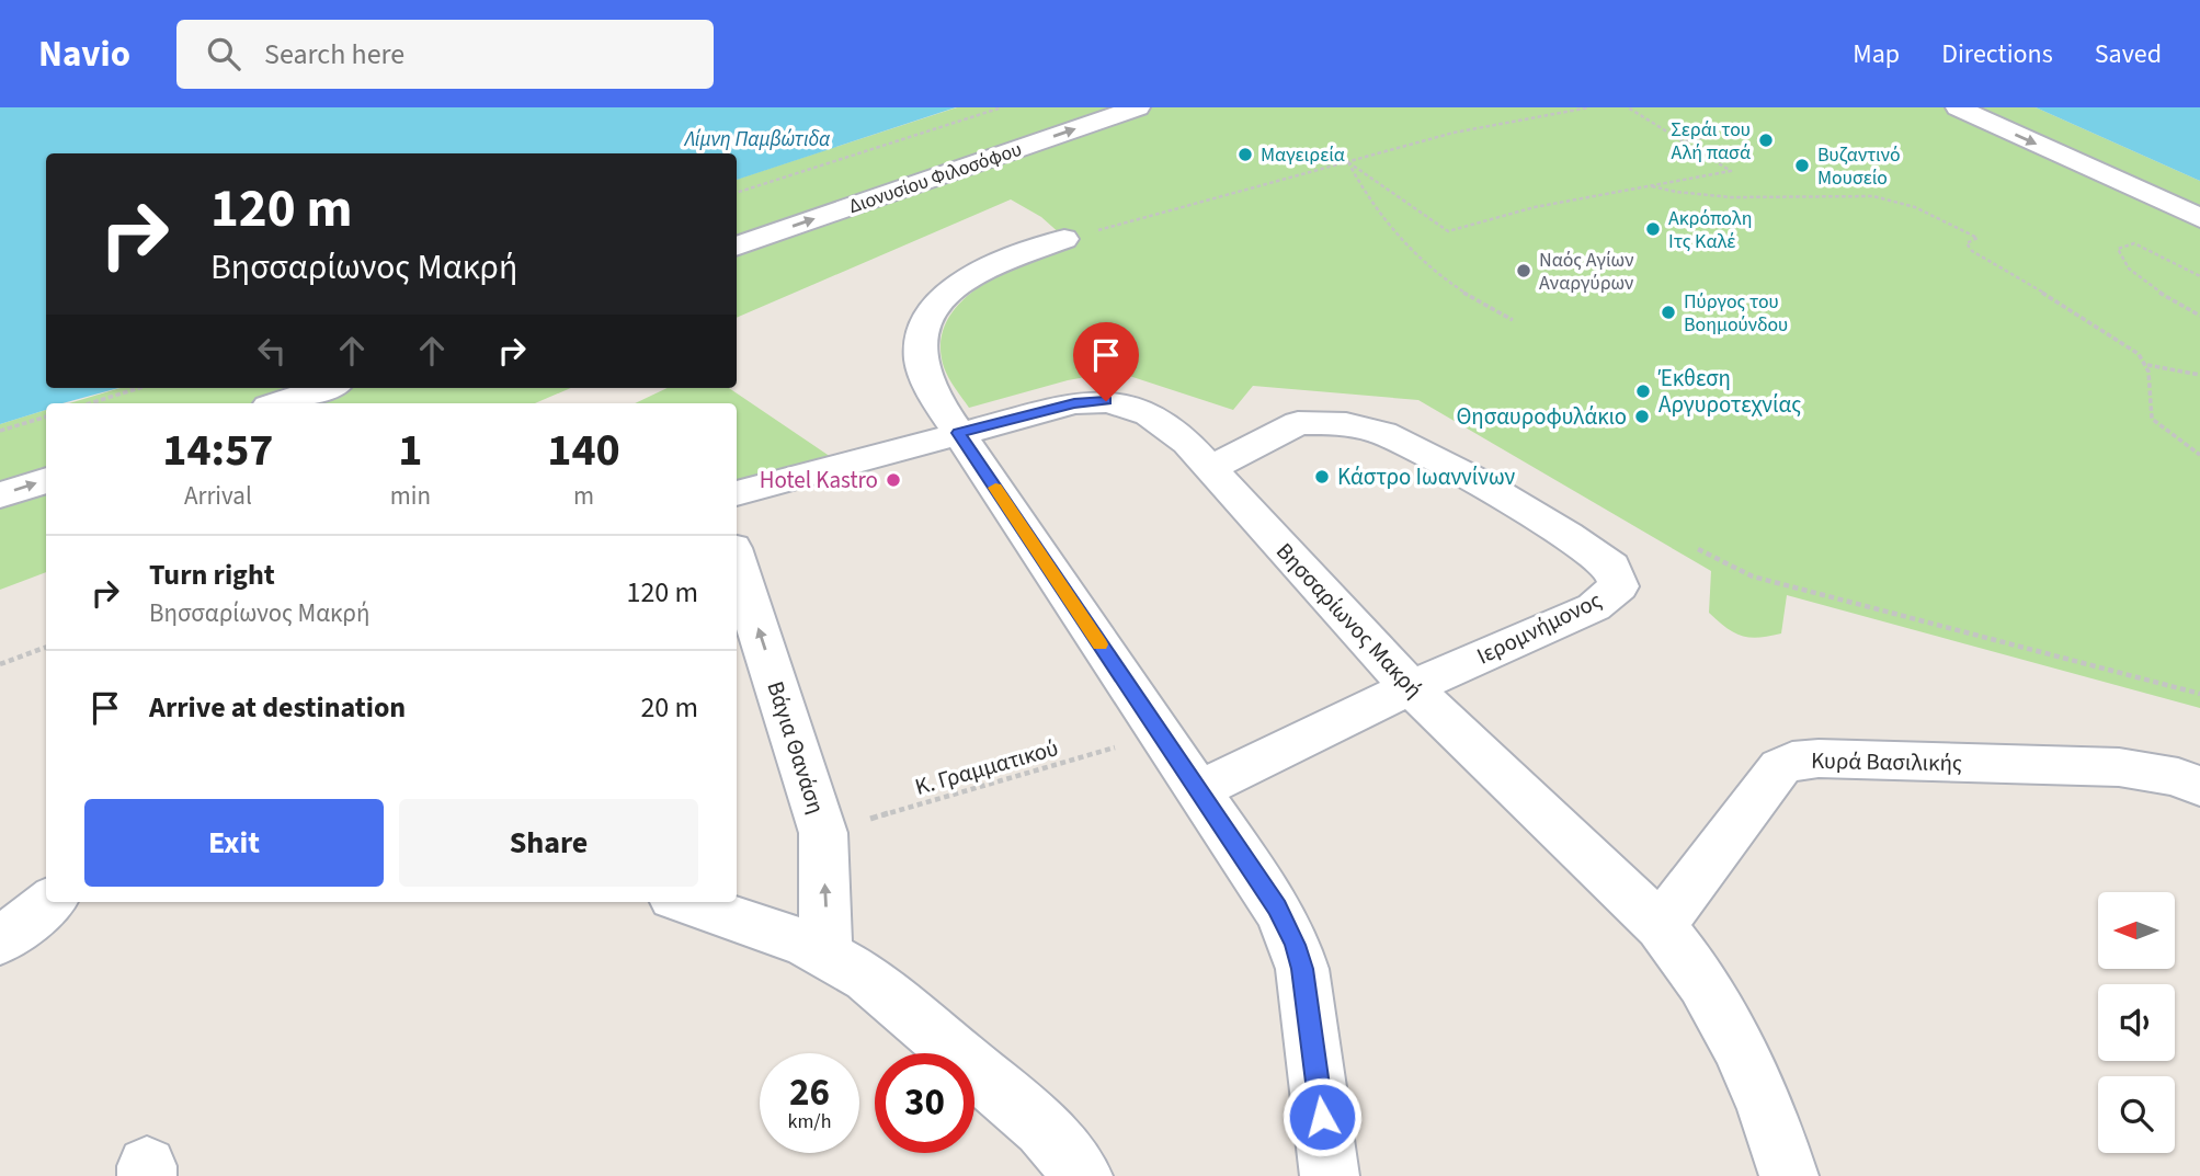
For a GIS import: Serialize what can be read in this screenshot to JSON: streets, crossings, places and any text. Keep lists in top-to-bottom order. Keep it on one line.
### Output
{"streets":{"street":["Διονυσίου Φιλοσόφου","Βησσαρίωνος Μακρή","Ιερομνήμονος","Βάγια Θανάση","Κυρά Βασιλικής"],"path":["Κ. Γραμματικού"]},"crossings":[["Βησσαρίωνος Μακρή","Ιερομνήμονος"],["Βησσαρίωνος Μακρή","Κυρά Βασιλικής"],["Βάγια Θανάση","Κ. Γραμματικού"]],"one_way":["Διονυσίου Φιλοσόφου"],"water":["Λίμνη Παμβώτιδα"],"places":["Σεράι του Αλή πασά","Μαγειρεία","Βυζαντινό Μουσείο","Ακρόπολη Ιτς Καλέ","Ναός Αγίων Αναργύρων","Πύργος του Βοημούνδου","Έκθεση Αργυροτεχνίας","Θησαυροφυλάκιο","Κάστρο Ιωαννίνων","Hotel Kastro"],"north":"left","page":{"header":"Navio","search":"Search here","nav":["Map","Directions","Saved"],"turn":["120 m","Βησσαρίωνος Μακρή"],"eta":["14:57","Arrival","1","min","140","m"],"list":[{"name":"Turn right","note":"Βησσαρίωνος Μακρή","value":"120 m"},{"name":"Arrive at destination","value":"20 m"}],"buttons":["Exit","Share"],"speed":"26 km/h","limit":"30"}}
